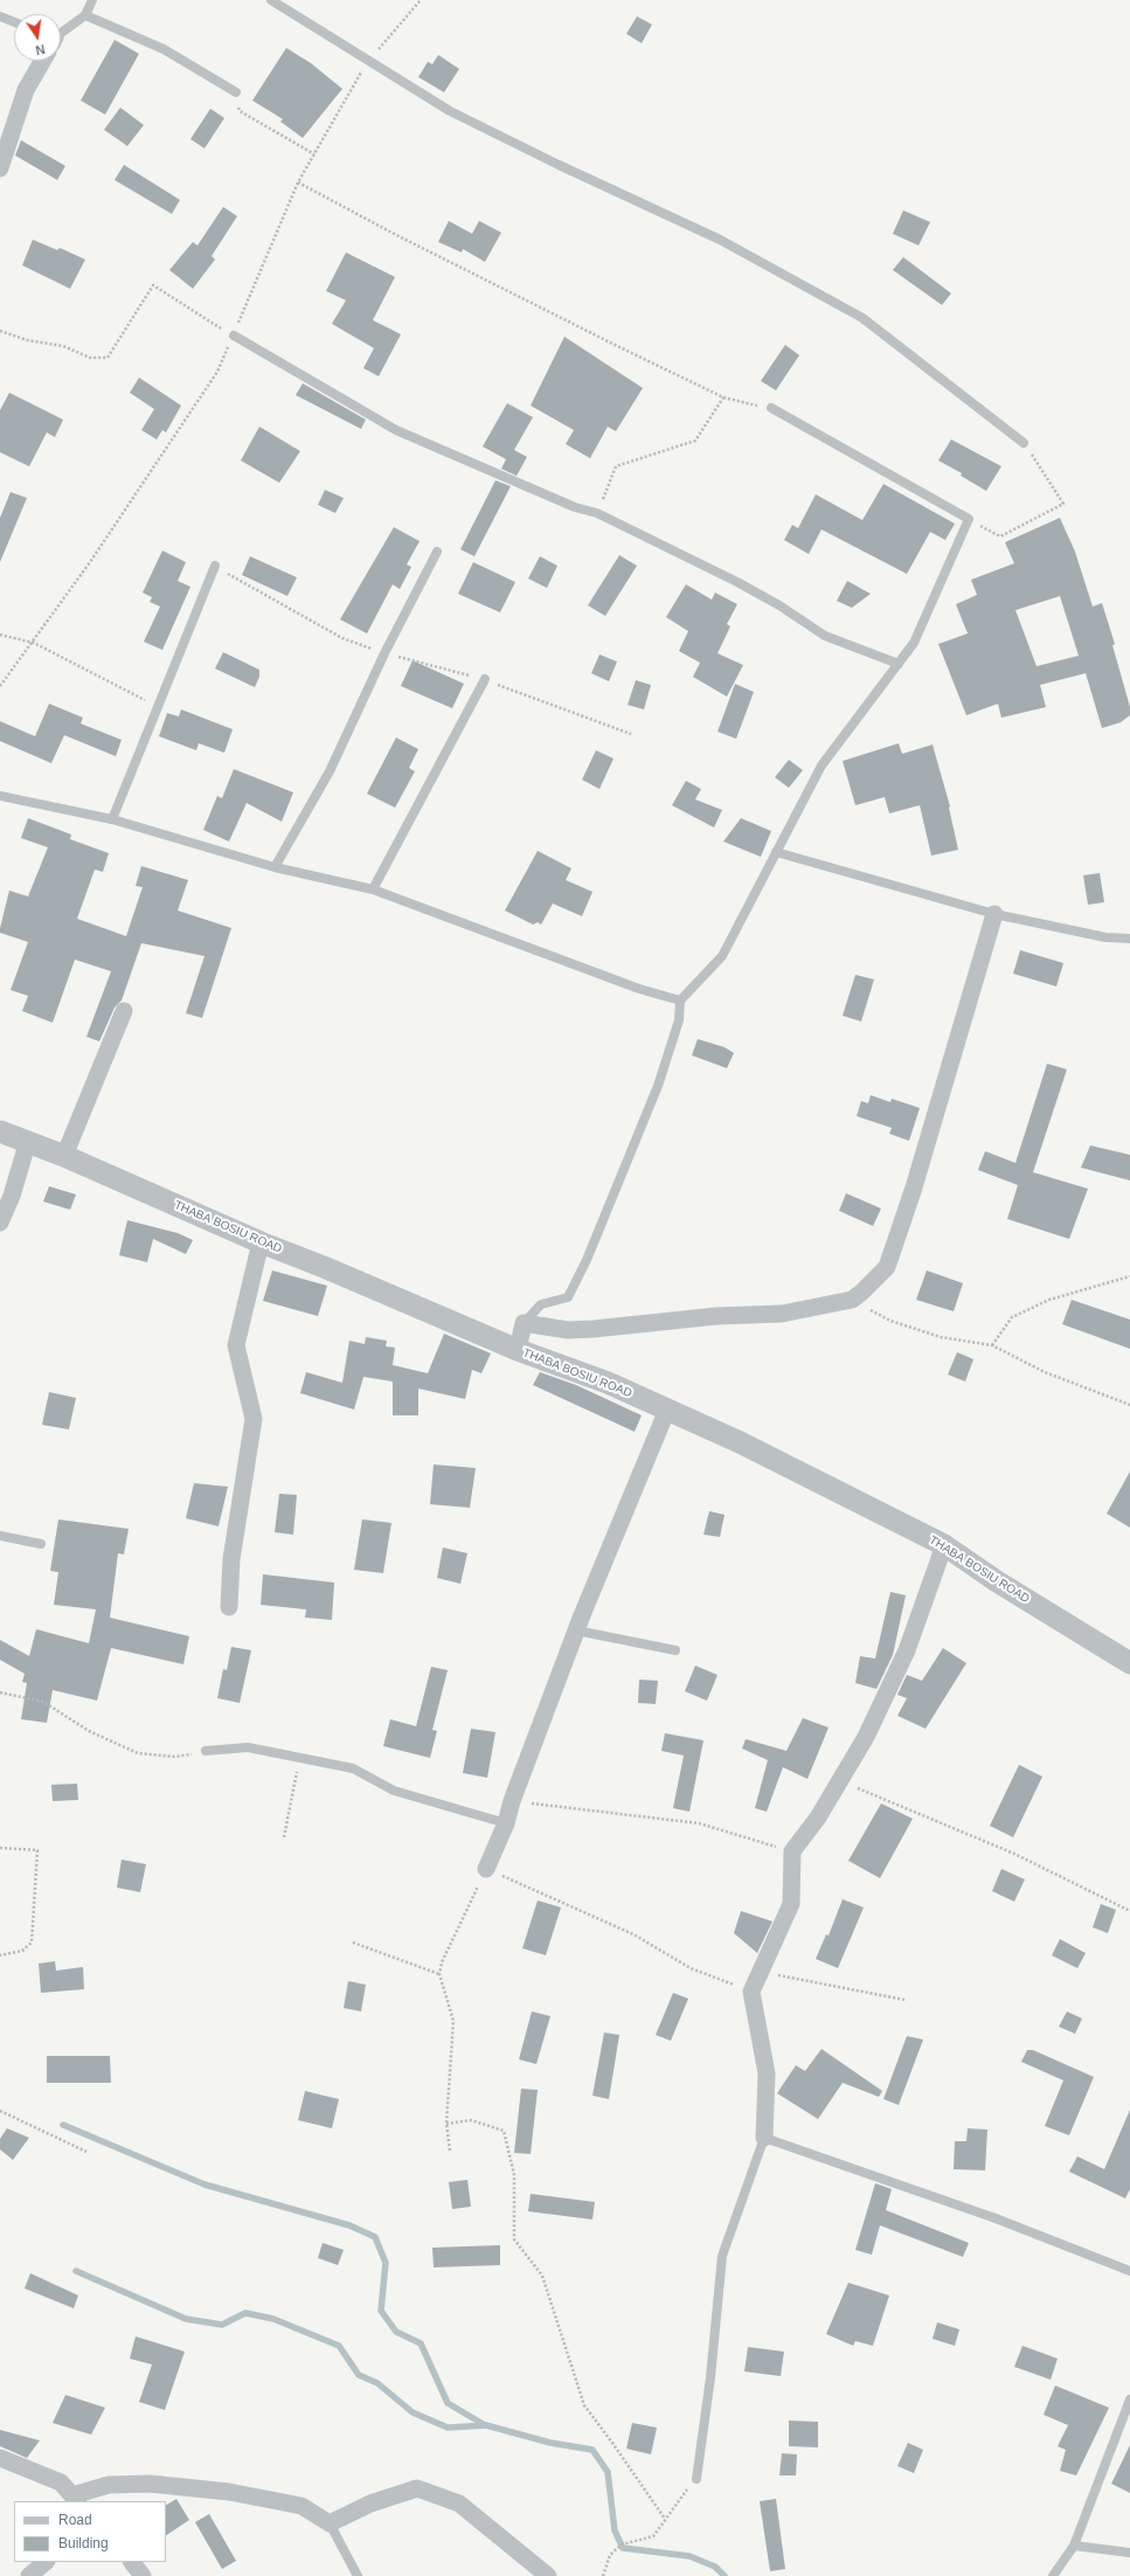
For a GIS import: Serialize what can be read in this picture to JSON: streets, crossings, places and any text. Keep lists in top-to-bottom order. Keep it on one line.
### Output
{"streets":{"street":["THABA BOSIU ROAD"]},"legend":["Road","Building"],"north":"bottom"}
